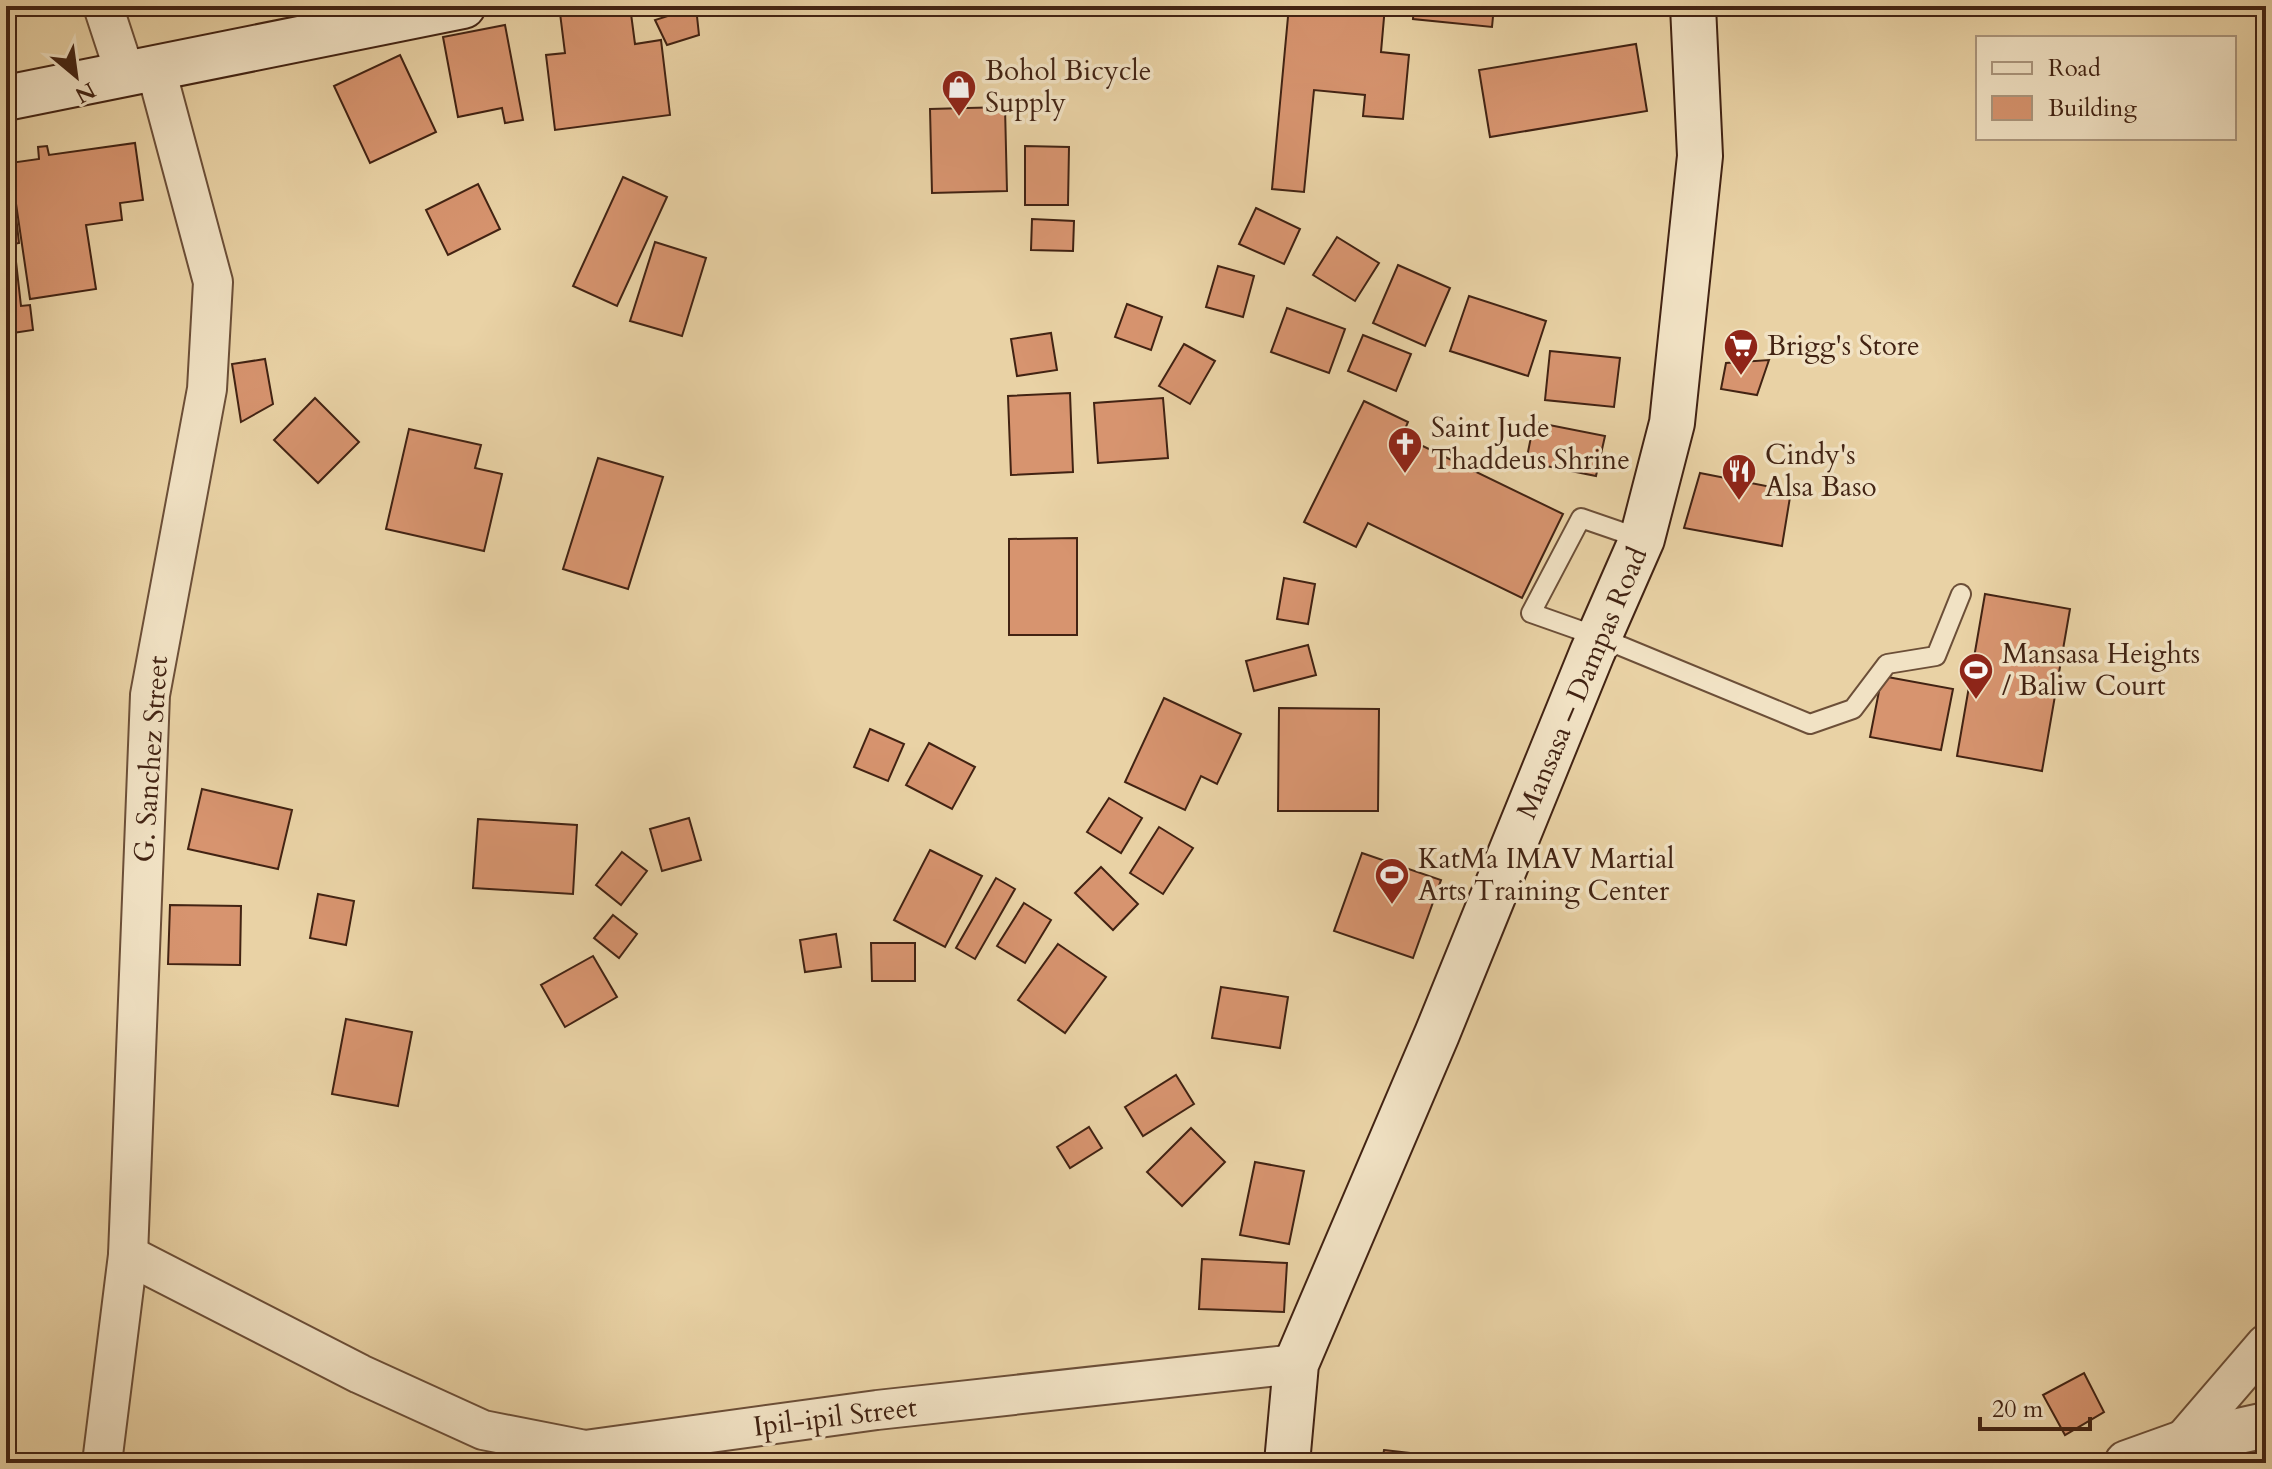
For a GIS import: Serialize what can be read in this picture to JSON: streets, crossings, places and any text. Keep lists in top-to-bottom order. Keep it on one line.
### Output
{"streets":{"main road":["Mansasa – Dampas Road"],"street":["G. Sanchez Street","Ipil-ipil Street"]},"crossings":[["Mansasa – Dampas Road","Ipil-ipil Street"],["G. Sanchez Street","Ipil-ipil Street"]],"places":{"shop":["Bohol Bicycle Supply"],"supermarket":["Brigg's Store"],"church":["Saint Jude Thaddeus Shrine"],"restaurant":["Cindy's Alsa Baso"],"sports":["Mansasa Heights / Baliw Court","KatMa IMAV Martial Arts Training Center"]},"legend":["Road","Building"],"scale_bar":"20 m","north":"bottom right"}
